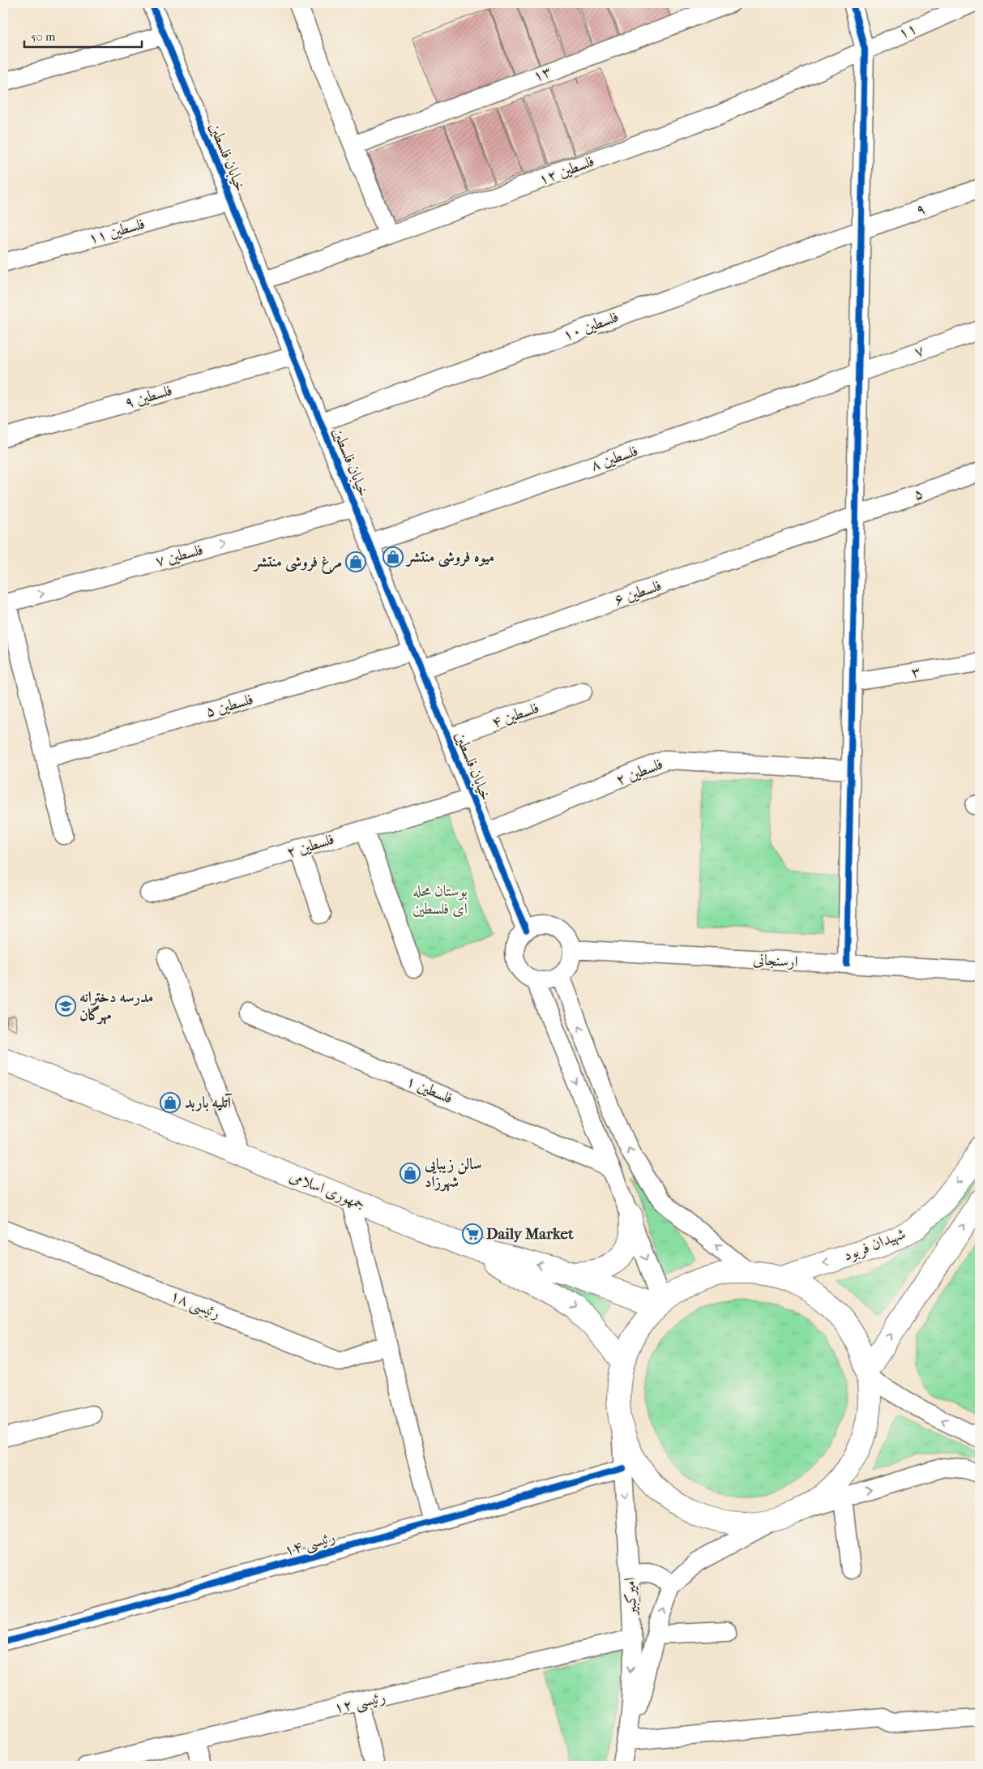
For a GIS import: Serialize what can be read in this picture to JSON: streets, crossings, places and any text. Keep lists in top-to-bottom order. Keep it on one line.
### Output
{"streets":{"main road":["جمهوری اسلامی","شهيدان فربود"],"street":["۱۱","۱۳","خیابان فلسطین","فلسطین ۱۲","۹","فلسطین ۱۱","فلسطین ۱۰","۷","فلسطین ۹","فلسطین ۸","۵","فلسطین ۷","فلسطین ۶","۳","فلسطین ۵","فلسطین ۴","فلسطین ۲","ارسنجانی","فلسطین ۱","رئیسی ۱۸","رئیسی ۱۴","امیرکبیر","رئیسی ۱۲"]},"crossings":[["۱۱","فلسطین ۱۲"],["خیابان فلسطین","فلسطین ۱۲"],["خیابان فلسطین","فلسطین ۱۱"],["خیابان فلسطین","فلسطین ۱۰"],["خیابان فلسطین","فلسطین ۹"],["خیابان فلسطین","فلسطین ۸"],["خیابان فلسطین","فلسطین ۷"],["خیابان فلسطین","فلسطین ۶"],["خیابان فلسطین","فلسطین ۵"],["خیابان فلسطین","فلسطین ۴"],["خیابان فلسطین","فلسطین ۲"],["خیابان فلسطین","ارسنجانی"],["۹","فلسطین ۱۰"],["۷","فلسطین ۸"],["۵","فلسطین ۶"],["رئیسی ۱۴","امیرکبیر"],["امیرکبیر","رئیسی ۱۲"]],"one_way":["فلسطین ۷"],"parks":["بوستان محله ای فلسطین"],"places":{"shop":["میوه فروشی منتشر","مرغ فروشی منتشر","آتلیه باربد","سالن زیبایی شهرزاد"],"school or university":["مدرسه دخترانه مهرگان"],"supermarket":["Daily Market"]},"scale_bar":"50 m"}
